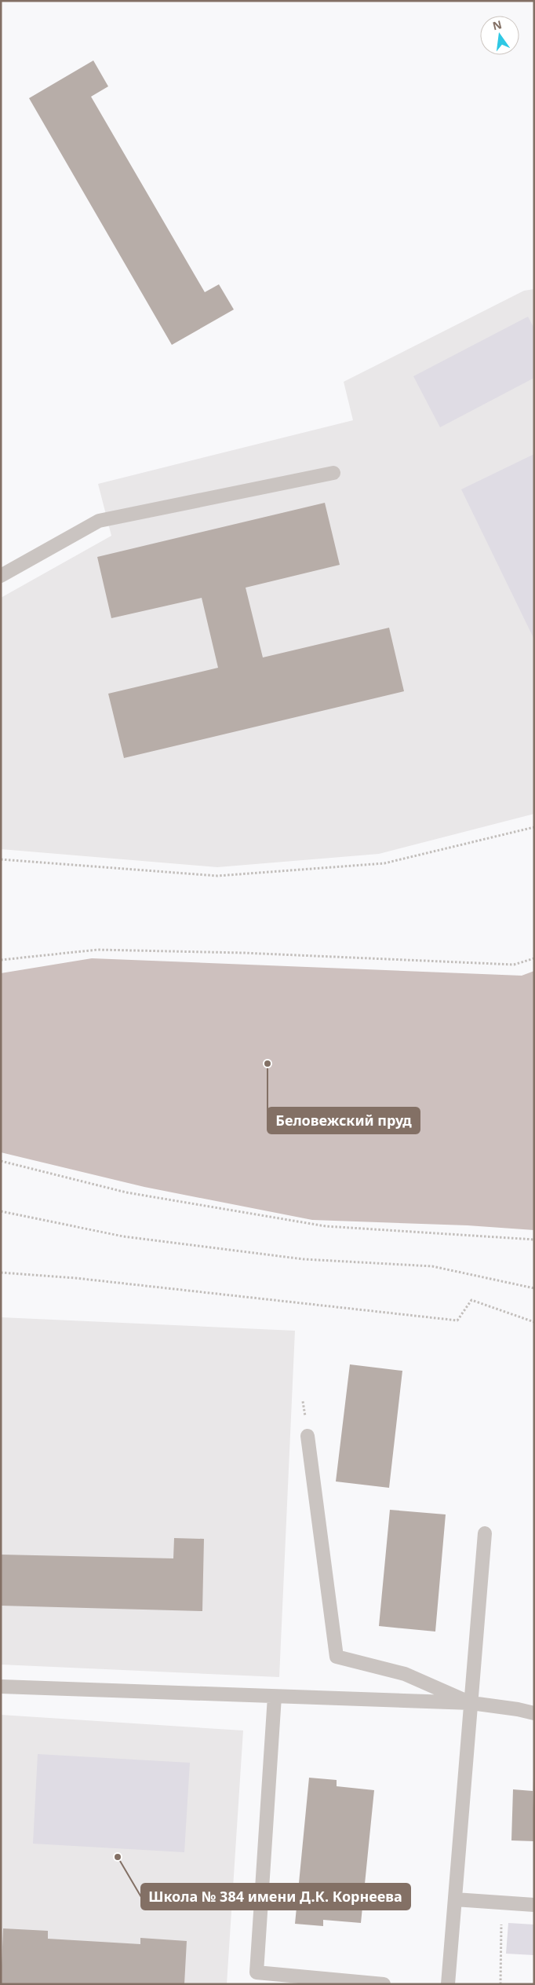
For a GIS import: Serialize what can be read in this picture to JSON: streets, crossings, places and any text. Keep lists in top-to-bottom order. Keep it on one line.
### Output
{"places":["Беловежский пруд","Школа № 384 имени Д.К. Корнеева"],"north":"top"}
